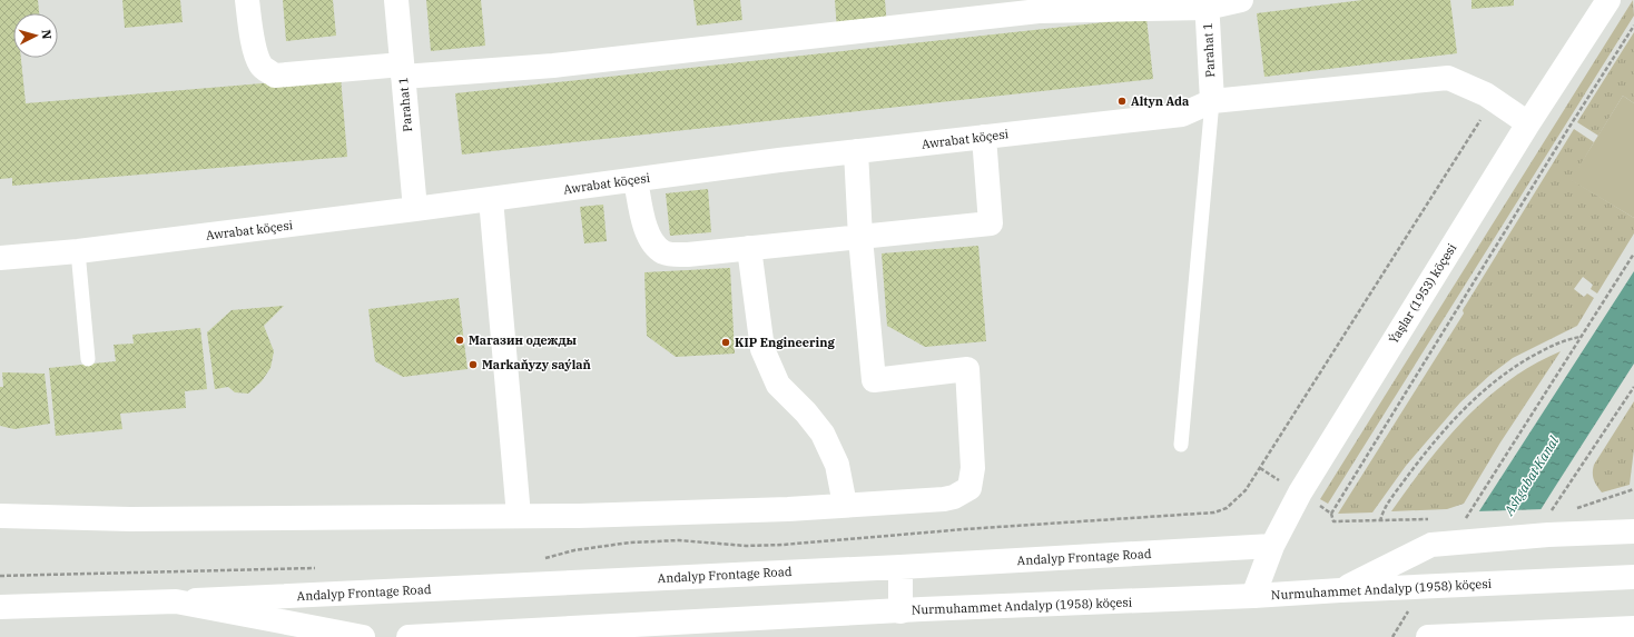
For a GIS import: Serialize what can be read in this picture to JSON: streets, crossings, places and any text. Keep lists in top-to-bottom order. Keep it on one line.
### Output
{"streets":{"street":["Parahat 1","Awrabat köçesi","Ýaşlar (1953) köçesi","Andalyp Frontage Road","Nurmuhammet Andalyp (1958) köçesi"]},"crossings":[["Parahat 1","Awrabat köçesi"],["Awrabat köçesi","Ýaşlar (1953) köçesi"],["Ýaşlar (1953) köçesi","Andalyp Frontage Road"],["Ýaşlar (1953) köçesi","Nurmuhammet Andalyp (1958) köçesi"]],"water":["Ashgabat Kanal"],"places":["Altyn Ada","Магазин одежды","KIP Engineering","Markaňyzy saýlaň"],"north":"right"}
